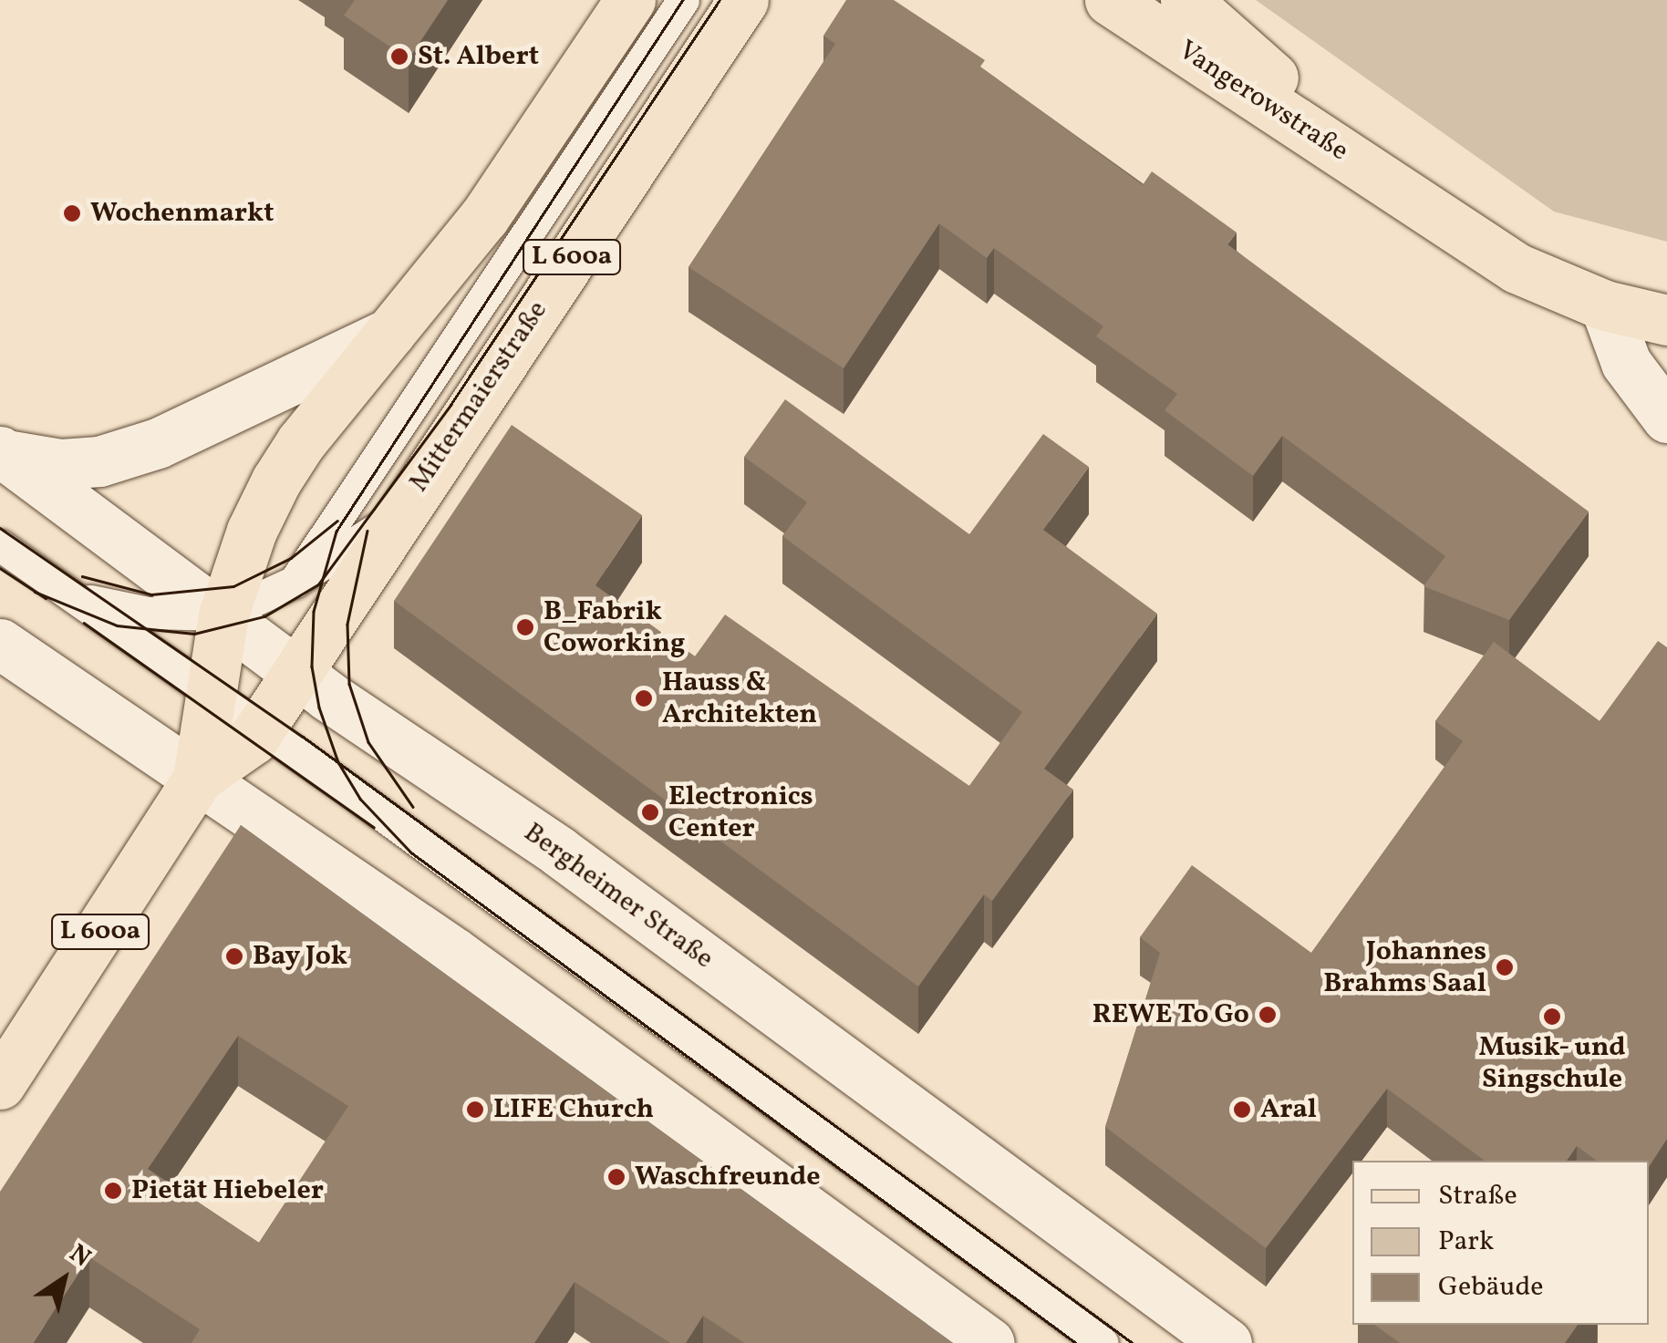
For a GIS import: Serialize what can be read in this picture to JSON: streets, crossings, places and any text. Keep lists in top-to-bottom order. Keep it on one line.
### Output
{"streets":{"main road":["Vangerowstraße","L 600a","Mittermaierstraße"],"street":["Bergheimer Straße"]},"crossings":[["Mittermaierstraße","Bergheimer Straße"]],"places":["St. Albert","Wochenmarkt","B_Fabrik Coworking","Hauss & Architekten","Electronics Center","Bay Jok","Johannes Brahms Saal","REWE To Go","Musik- und Singschule","LIFE Church","Aral","Waschfreunde","Pietät Hiebeler"],"legend":["Straße","Park","Gebäude"],"north":"top right"}
